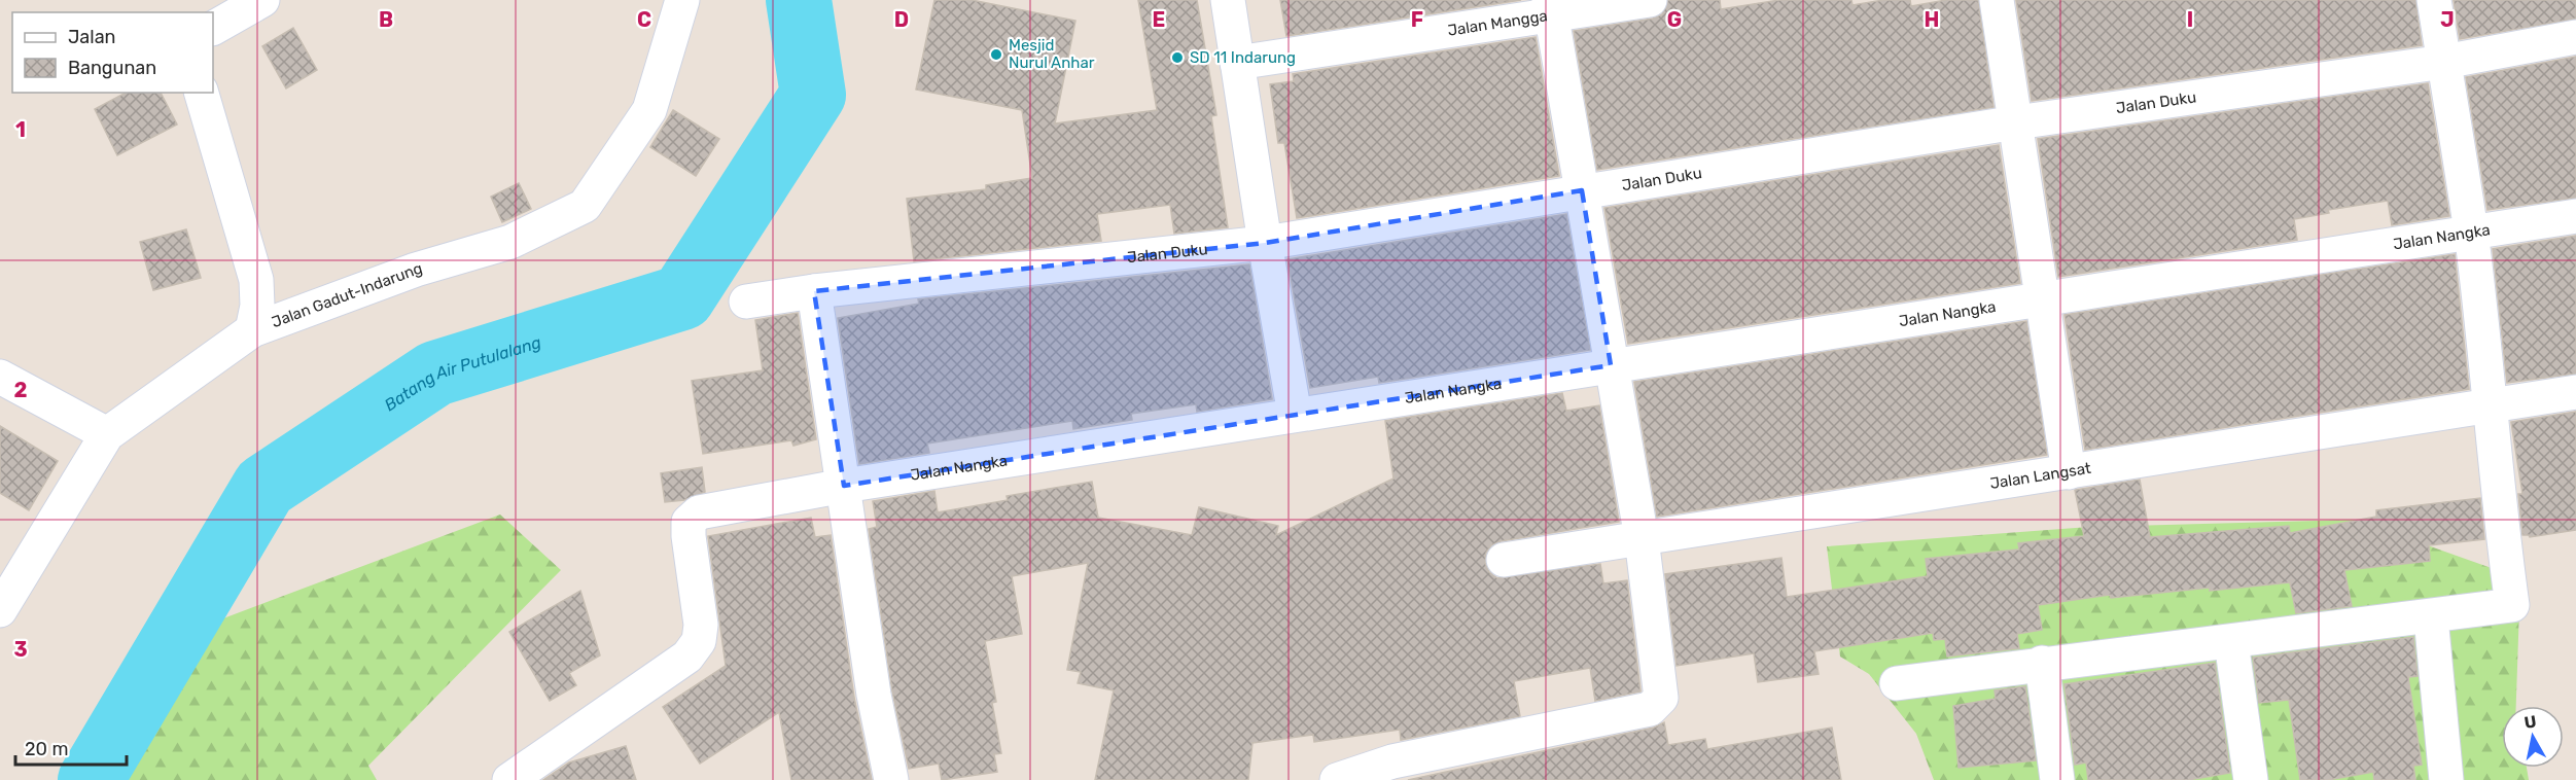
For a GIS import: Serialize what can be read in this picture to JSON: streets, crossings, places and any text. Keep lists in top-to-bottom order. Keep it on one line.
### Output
{"streets":{"street":["Jalan Mangga","Jalan Duku","Jalan Nangka","Jalan Gadut-Indarung","Jalan Langsat"]},"water":["Batang Air Putulalang"],"places":["Mesjid Nurul Anhar","SD 11 Indarung"],"legend":["Jalan","Bangunan"],"scale_bar":"20 m","north":"top","grid":{"columns":["B","C","D","E","F","G","H","I","J"],"rows":["1","2","3"]}}
